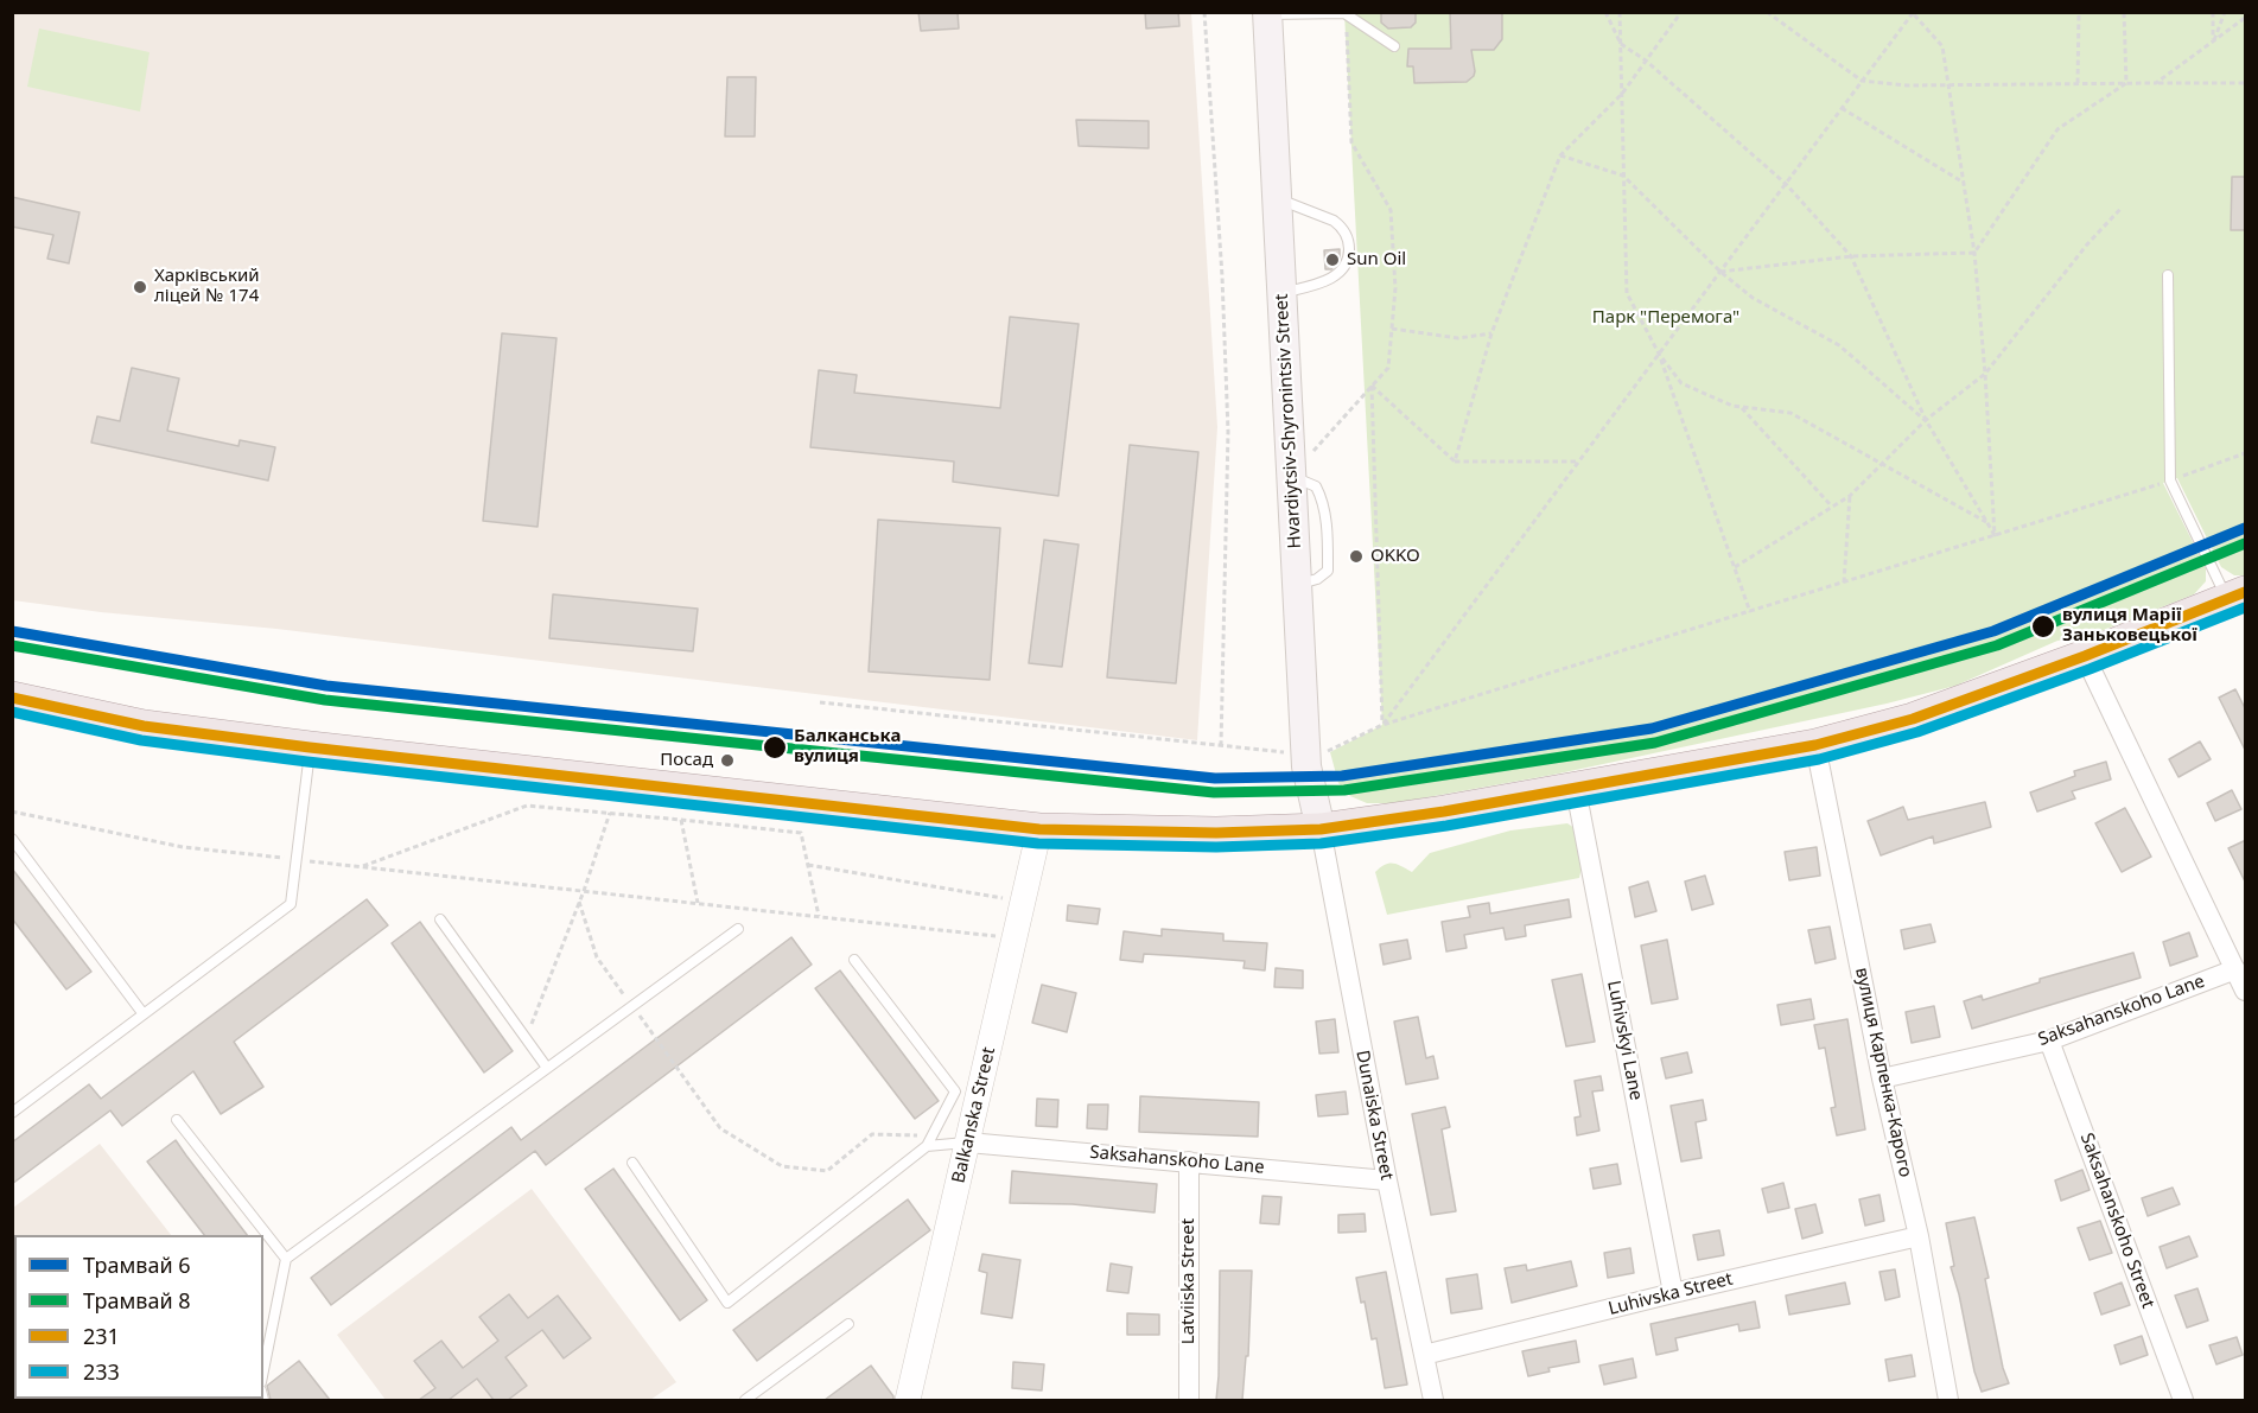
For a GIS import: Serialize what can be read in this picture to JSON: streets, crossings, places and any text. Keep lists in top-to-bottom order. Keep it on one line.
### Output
{"streets":{"main road":["Hvardiytsiv-Shyronintsiv Street"],"street":["Saksahanskoho Lane","Luhivskyi Lane","вулиця Карпенка-Карого","Balkanska Street","Dunaiska Street","Saksahanskoho Street","Latviiska Street","Luhivska Street"]},"crossings":[["Hvardiytsiv-Shyronintsiv Street","Dunaiska Street"],["Saksahanskoho Lane","вулиця Карпенка-Карого"],["Saksahanskoho Lane","Balkanska Street"],["Saksahanskoho Lane","Dunaiska Street"],["Saksahanskoho Lane","Saksahanskoho Street"],["Saksahanskoho Lane","Latviiska Street"],["Luhivskyi Lane","Luhivska Street"],["вулиця Карпенка-Карого","Luhivska Street"],["Dunaiska Street","Luhivska Street"]],"parks":["Парк \"Перемога\""],"places":["Sun Oil","Харківський ліцей № 174","OKKO","вулиця Марії Заньковецької","Балканська вулиця","Посад"],"lines":["tram line 6","tram line 8","transit line 231","transit line 233"],"legend":["Трамвай 6","Трамвай 8","231","233"]}
